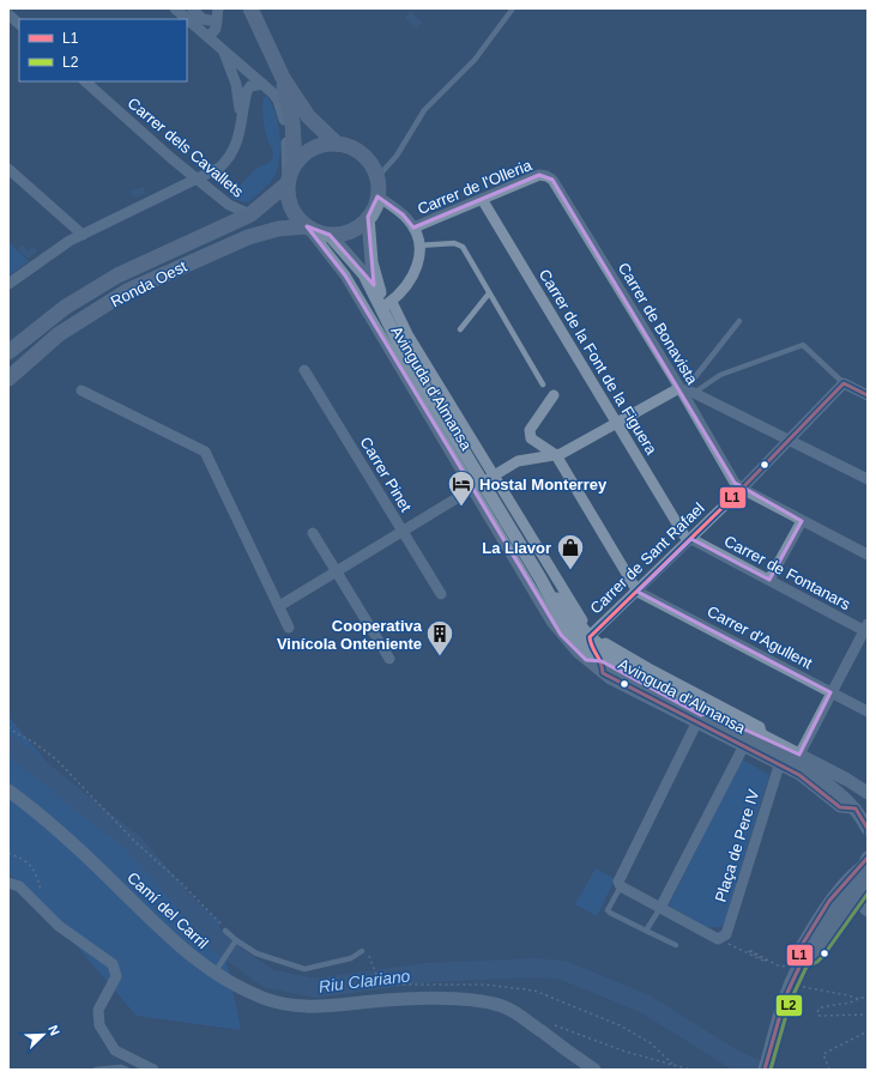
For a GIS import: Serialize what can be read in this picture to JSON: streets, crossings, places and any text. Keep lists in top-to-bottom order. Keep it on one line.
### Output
{"streets":{"main road":["Ronda Oest"],"street":["Carrer dels Cavallets","Carrer de l'Olleria","Carrer de Bonavista","Carrer de la Font de la Figuera","Avinguda d'Almansa","Carrer Pinet","Carrer de Sant Rafael","Carrer de Fontanars","Carrer d'Agullent","Plaça de Pere IV","Camí del Carril"]},"crossings":[["Carrer dels Cavallets","Ronda Oest"],["Carrer de l'Olleria","Carrer de Bonavista"],["Carrer de l'Olleria","Carrer de la Font de la Figuera"],["Ronda Oest","Avinguda d'Almansa"],["Carrer de Bonavista","Carrer de Sant Rafael"],["Carrer de la Font de la Figuera","Carrer de Sant Rafael"],["Carrer de la Font de la Figuera","Carrer de Fontanars"],["Avinguda d'Almansa","Carrer de Sant Rafael"],["Avinguda d'Almansa","Plaça de Pere IV"],["Carrer de Sant Rafael","Carrer de Fontanars"],["Carrer de Sant Rafael","Carrer d'Agullent"]],"water":["Riu Clariano"],"places":{"hotel":["Hostal Monterrey"],"shop":["La Llavor"],"building":["Cooperativa Vinícola Onteniente"]},"lines":["transit line L1","transit line L2"],"legend":["L1","L2"],"north":"top right"}
